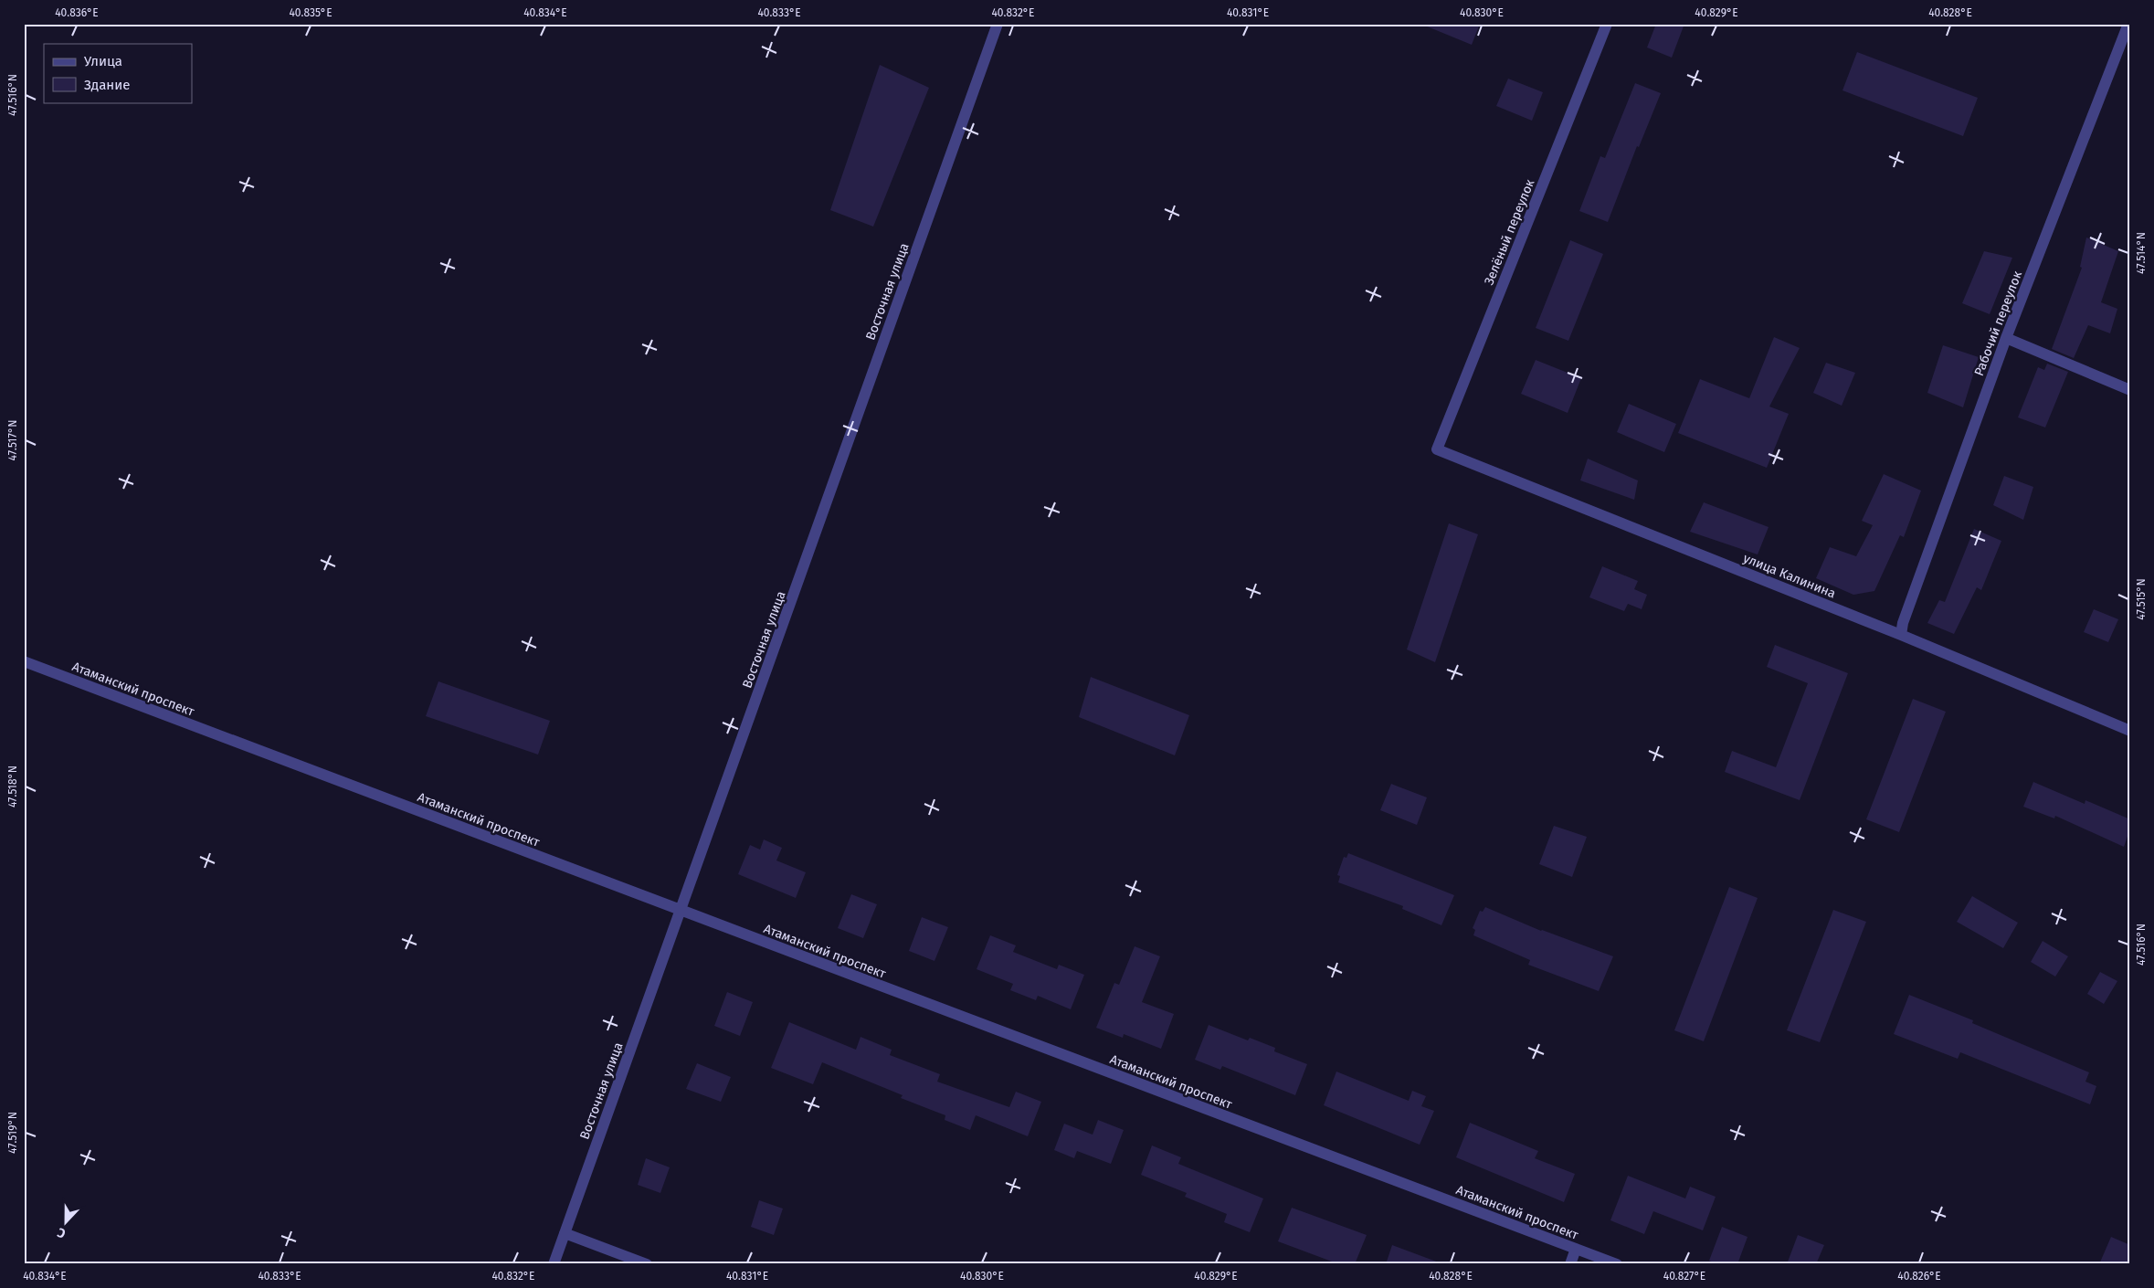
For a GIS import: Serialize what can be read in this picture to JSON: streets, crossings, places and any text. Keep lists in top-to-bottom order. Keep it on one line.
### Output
{"streets":{"street":["Зелёный переулок","Восточная улица","Рабочий переулок","улица Калинина","Атаманский проспект"]},"crossings":[["Зелёный переулок","улица Калинина"],["Восточная улица","Атаманский проспект"],["Рабочий переулок","улица Калинина"]],"legend":["Улица","Здание"],"north":"bottom","coordinates":["40.836°E","40.835°E","40.834°E","40.833°E","40.832°E","40.831°E","40.830°E","40.829°E","40.828°E","47.516°N","47.514°N","47.517°N","47.515°N","47.518°N","47.519°N","40.827°E","40.826°E"]}
